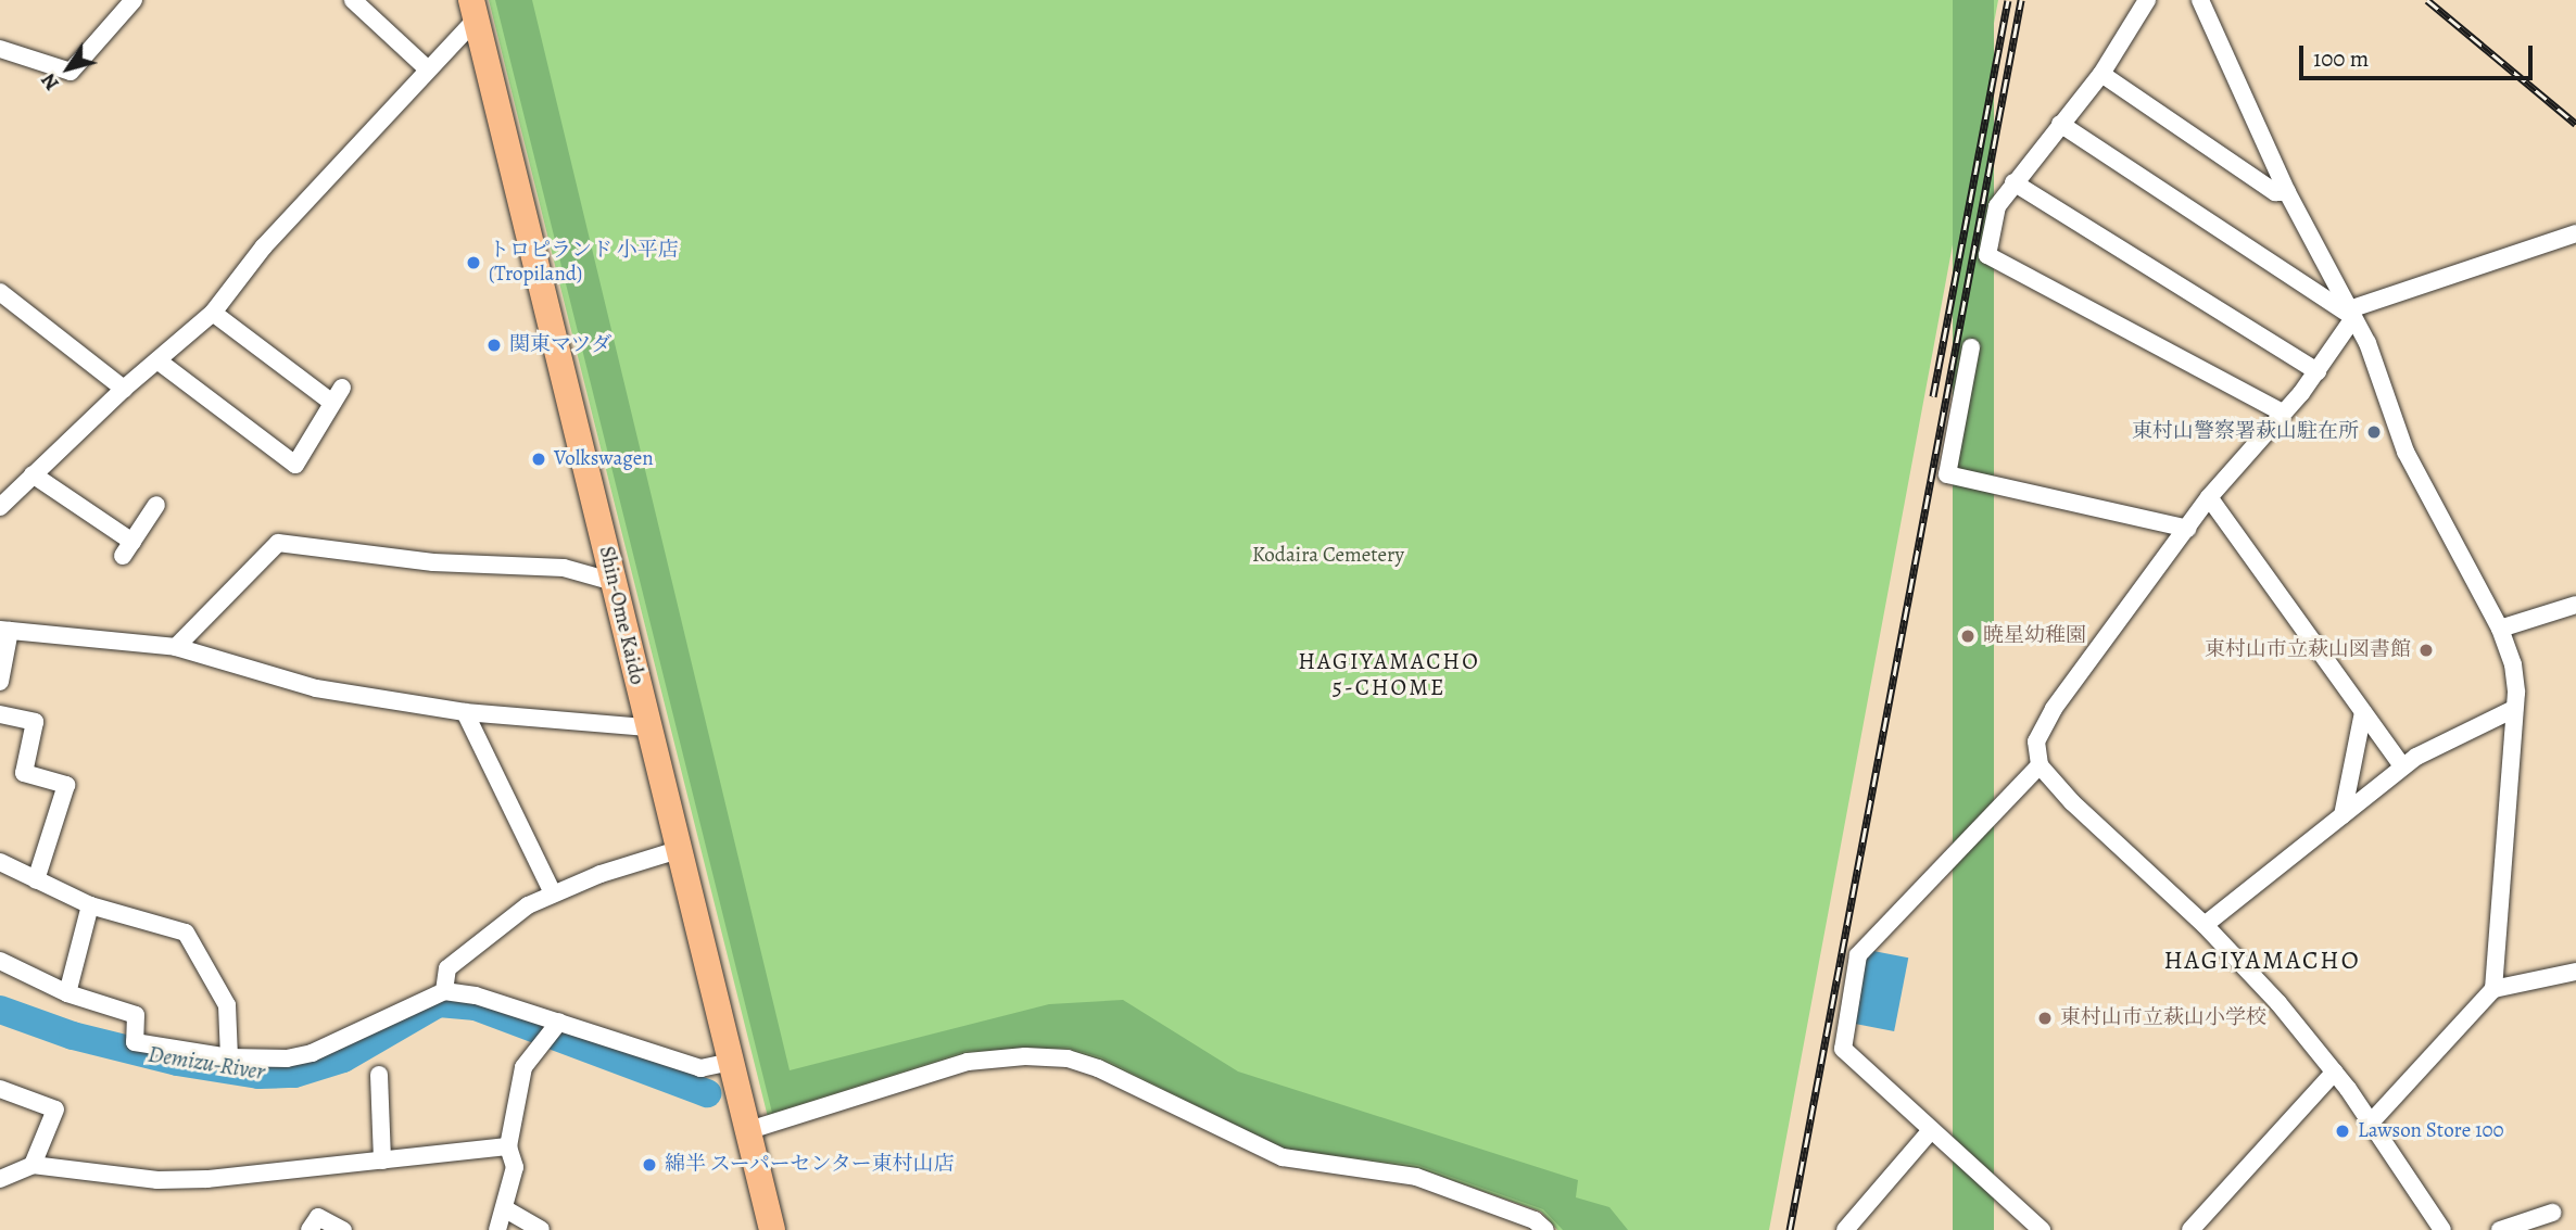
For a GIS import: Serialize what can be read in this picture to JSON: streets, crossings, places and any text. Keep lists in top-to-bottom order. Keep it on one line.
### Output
{"streets":{"main road":["Shin-Ome Kaido"]},"districts":["HAGIYAMACHO 5-CHOME","HAGIYAMACHO"],"water":["Demizu-River"],"parks":["Kodaira Cemetery"],"places":["トロピランド 小平店 (Tropiland)","関東マツダ","東村山警察署萩山駐在所","Volkswagen","暁星幼稚園","東村山市立萩山図書館","東村山市立萩山小学校","Lawson Store 100","綿半 スーパーセンター東村山店"],"scale_bar":"100 m","north":"bottom left"}
